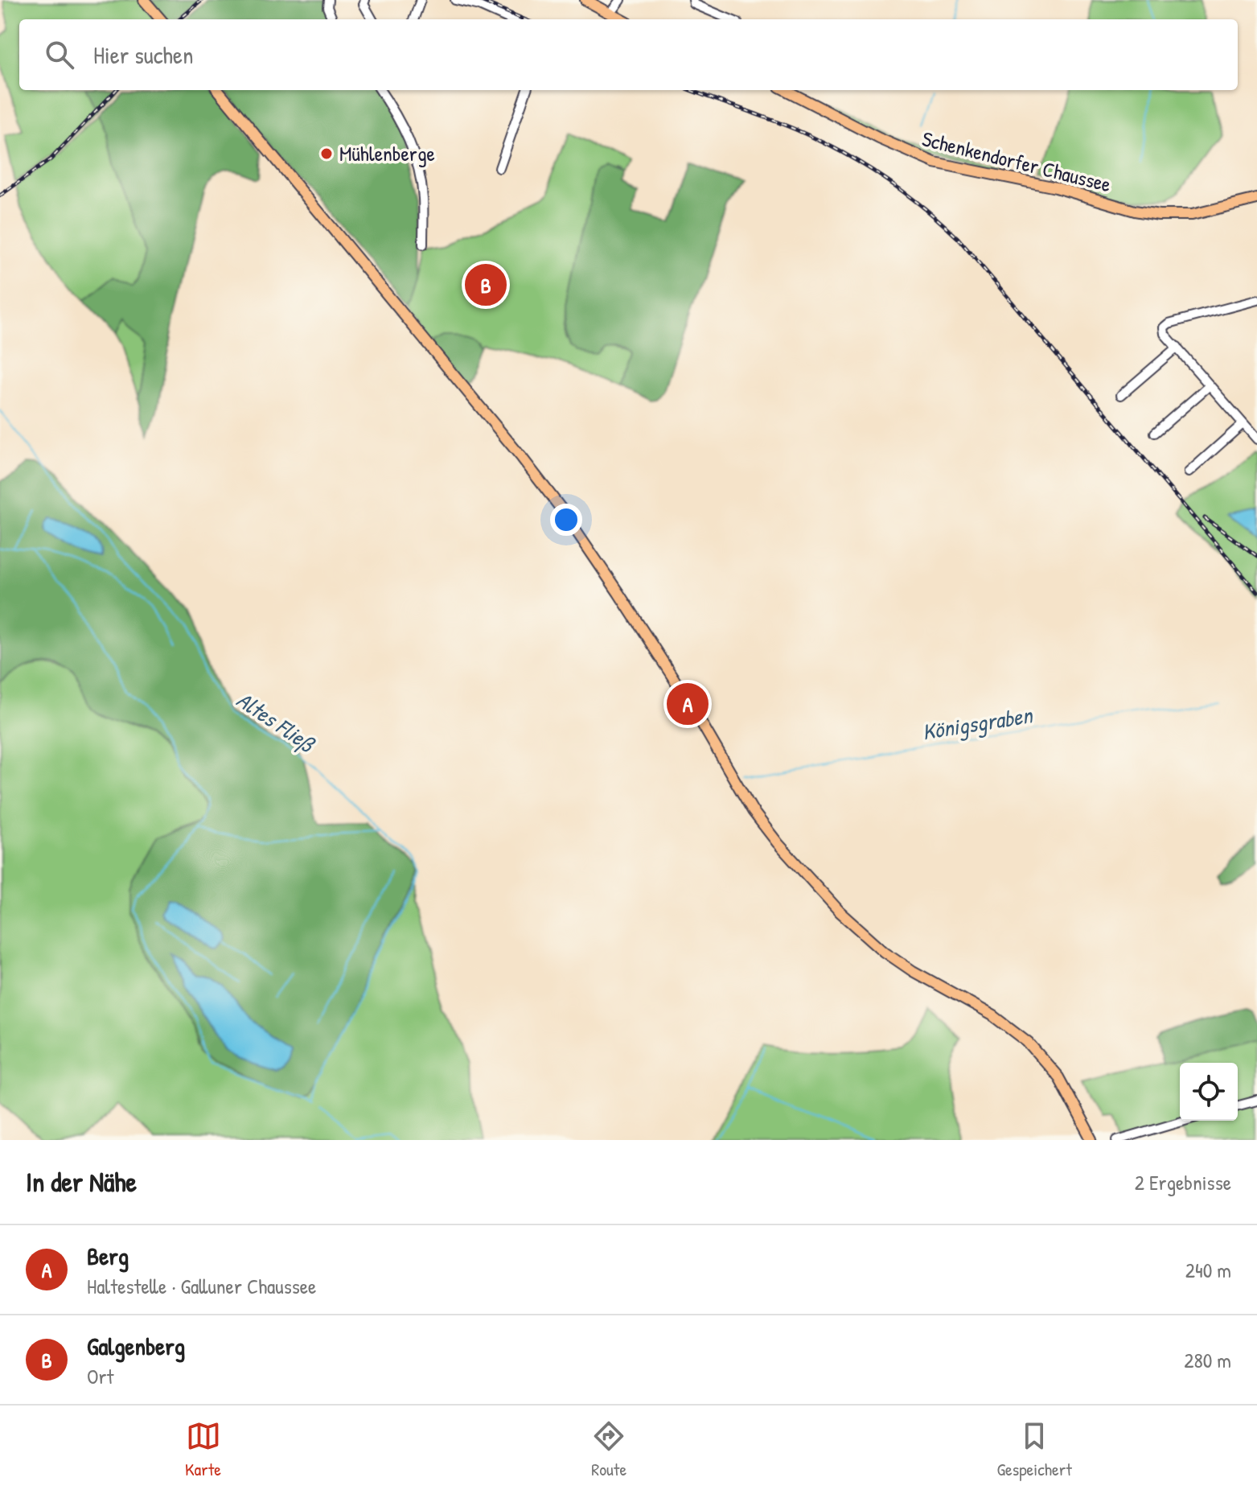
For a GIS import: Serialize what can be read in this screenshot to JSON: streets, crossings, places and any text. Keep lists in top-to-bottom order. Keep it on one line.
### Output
{"streets":{"main road":["Schenkendorfer Chaussee"]},"water":["Altes Fließ","Königsgraben"],"places":["Mühlenberge"],"page":{"search":"Hier suchen","pins":["B","A"],"heading":["In der Nähe","2 Ergebnisse"],"list":[{"mark":"A","name":"Berg","note":"Haltestelle · Galluner Chaussee","value":"240 m"},{"mark":"B","name":"Galgenberg","note":"Ort","value":"280 m"}],"nav":["Karte","Route","Gespeichert"]}}
